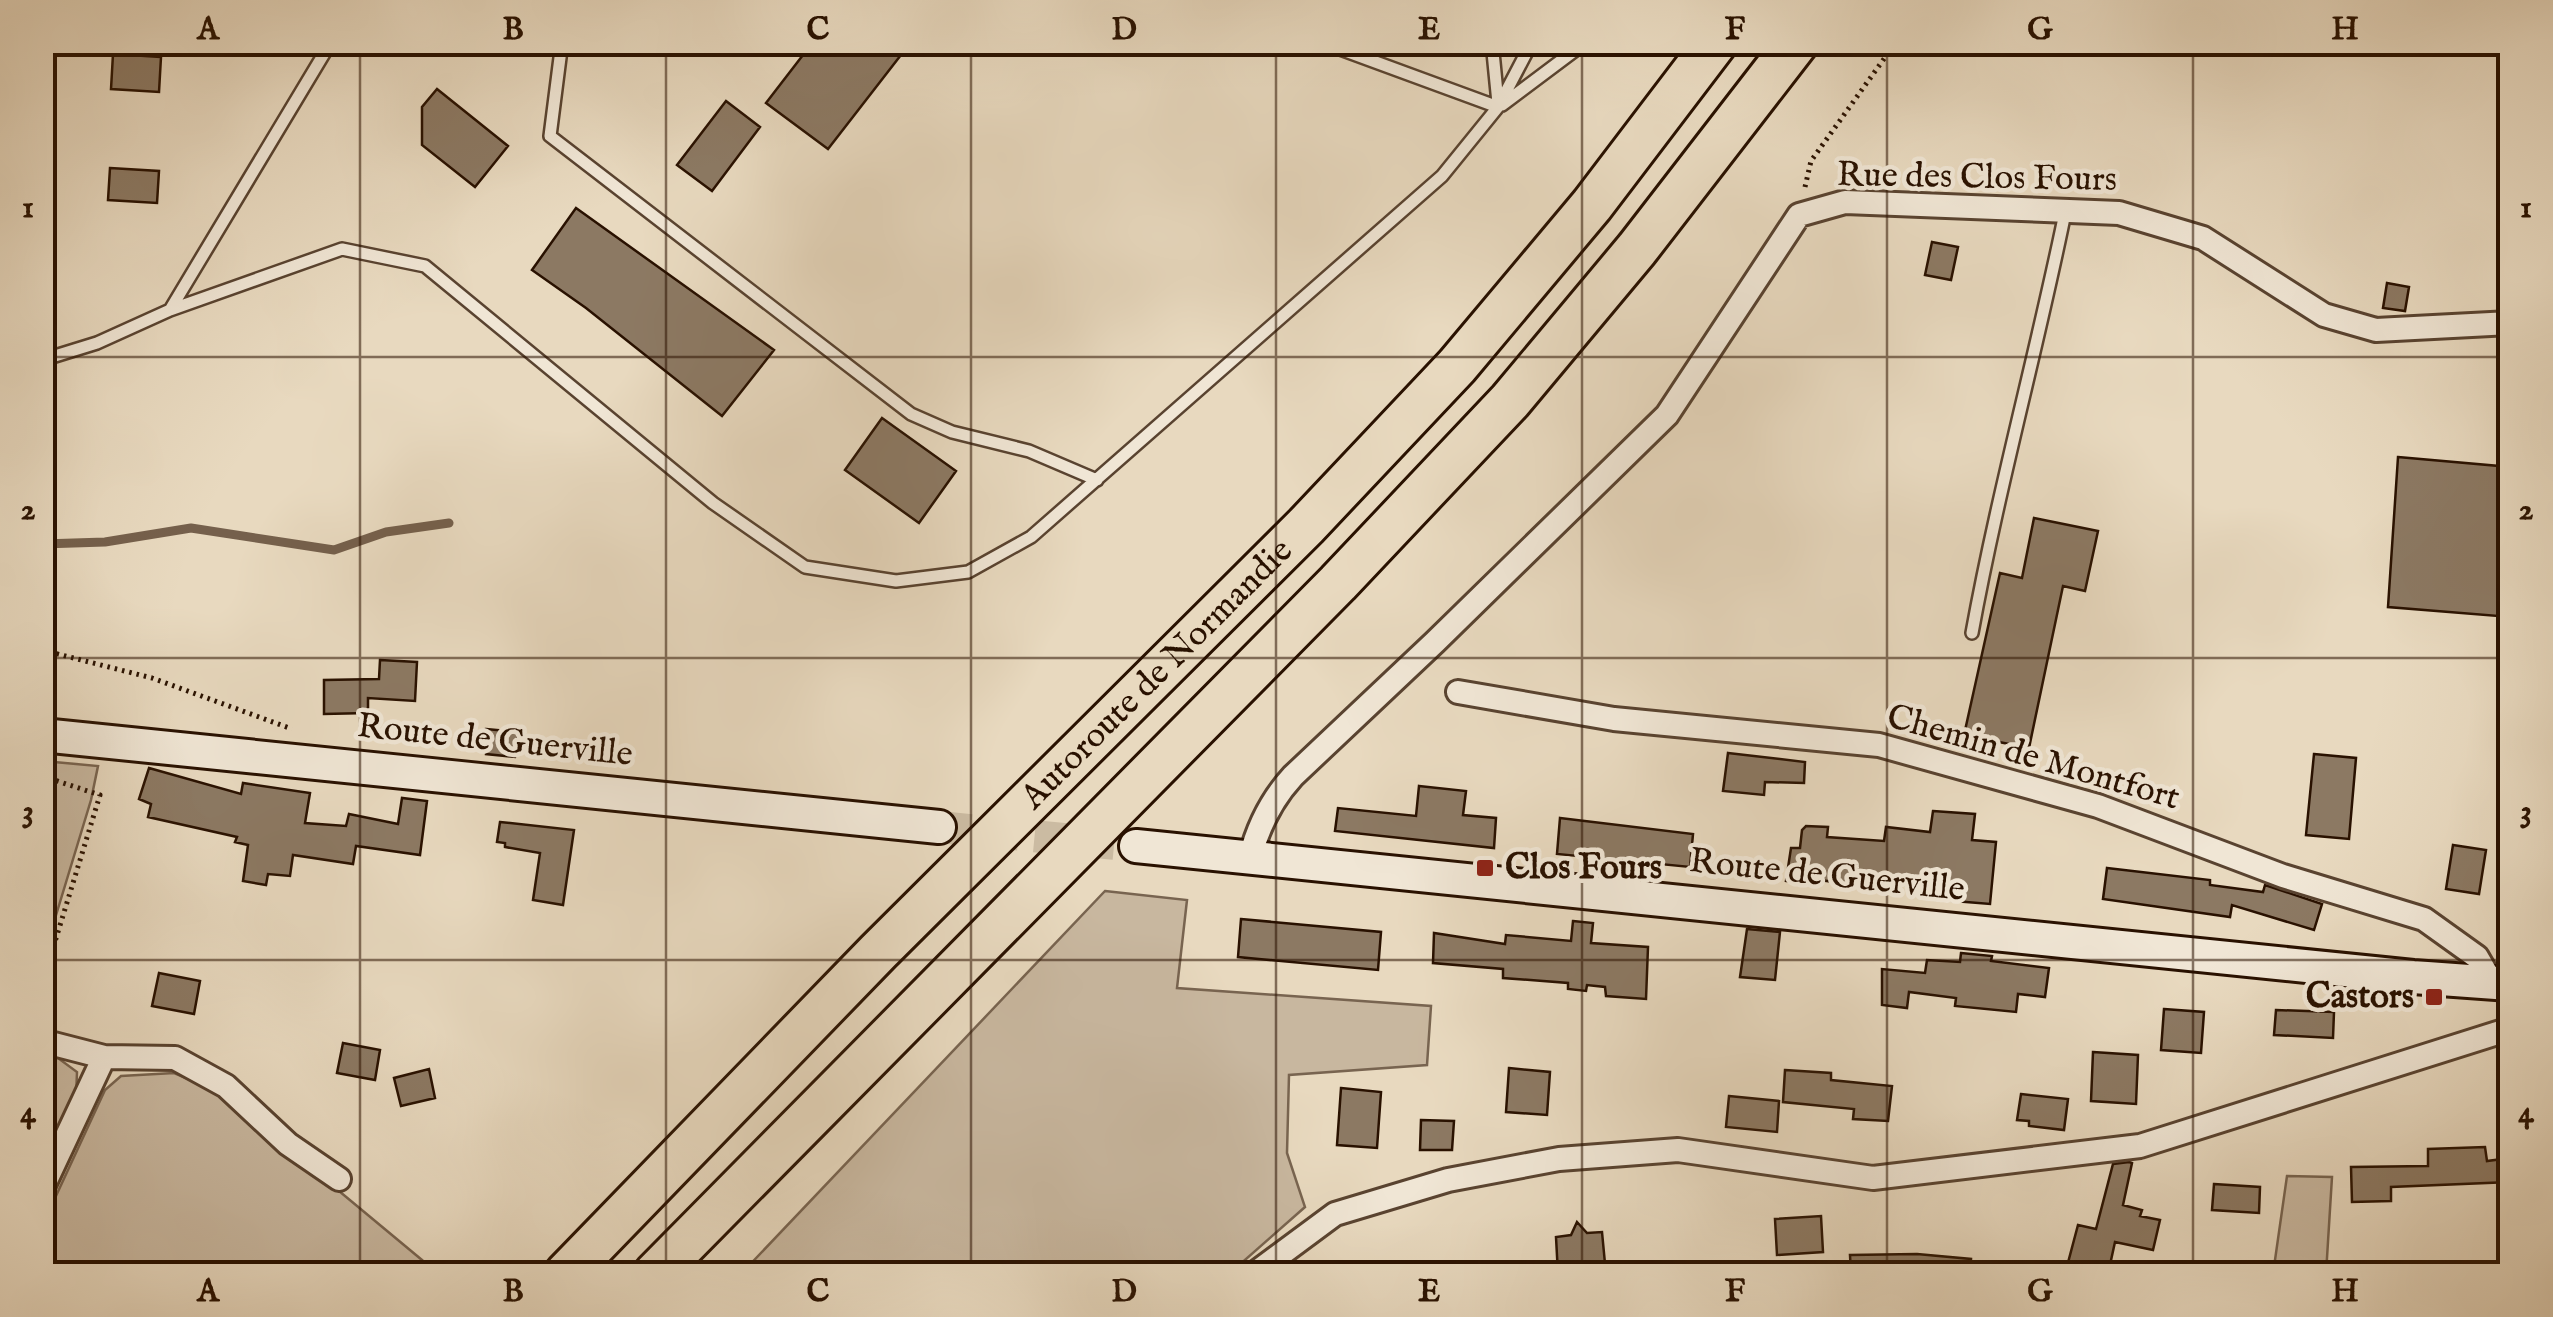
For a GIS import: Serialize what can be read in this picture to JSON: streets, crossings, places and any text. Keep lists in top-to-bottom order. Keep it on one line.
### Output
{"streets":{"highway":["Autoroute de Normandie"],"street":["Rue des Clos Fours","Route de Guerville","Chemin de Montfort"]},"crossings":[["Rue des Clos Fours","Route de Guerville"],["Route de Guerville","Chemin de Montfort"]],"places":{"transit":["Clos Fours","Castors"]},"grid":{"columns":["A","B","C","D","E","F","G","H"],"rows":["1","2","3","4"]}}
